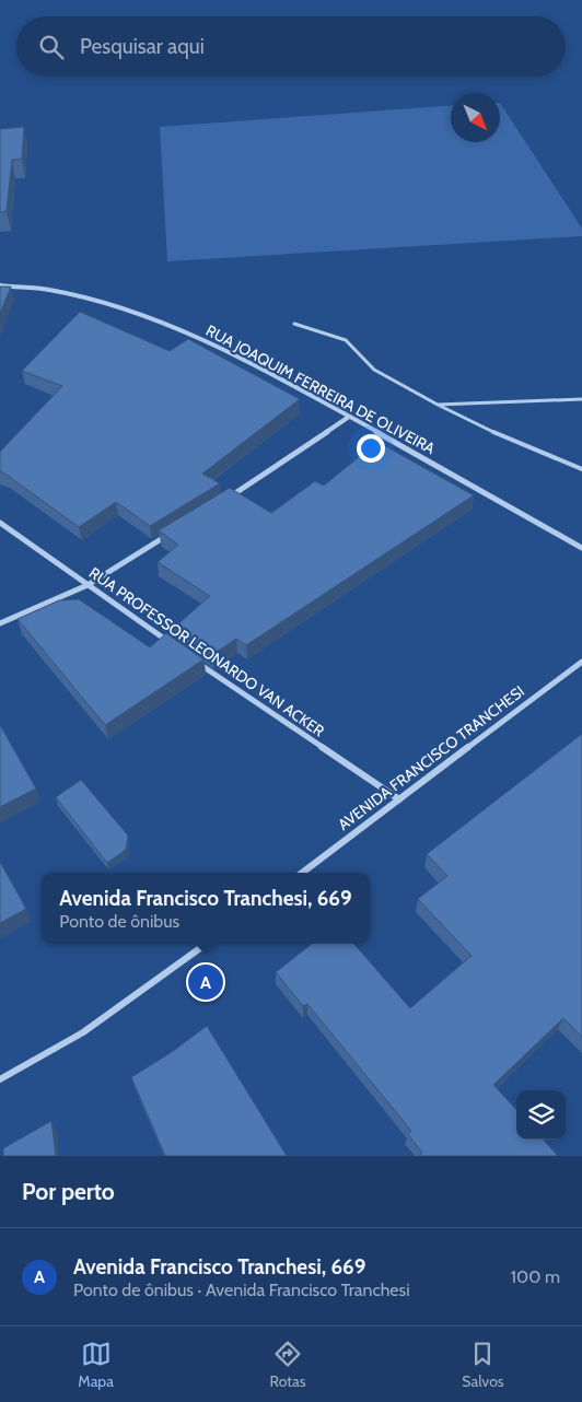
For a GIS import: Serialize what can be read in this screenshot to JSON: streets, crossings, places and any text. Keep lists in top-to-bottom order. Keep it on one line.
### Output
{"streets":{"street":["RUA JOAQUIM FERREIRA DE OLIVEIRA","RUA PROFESSOR LEONARDO VAN ACKER","AVENIDA FRANCISCO TRANCHESI"]},"crossings":[["RUA PROFESSOR LEONARDO VAN ACKER","AVENIDA FRANCISCO TRANCHESI"]],"north":"bottom right","page":{"search":"Pesquisar aqui","popup":["Avenida Francisco Tranchesi, 669","Ponto de ônibus"],"pins":"A","heading":"Por perto","list":[{"mark":"A","name":"Avenida Francisco Tranchesi, 669","note":"Ponto de ônibus · Avenida Francisco Tranchesi","value":"100 m"}],"nav":["Mapa","Rotas","Salvos"]}}
